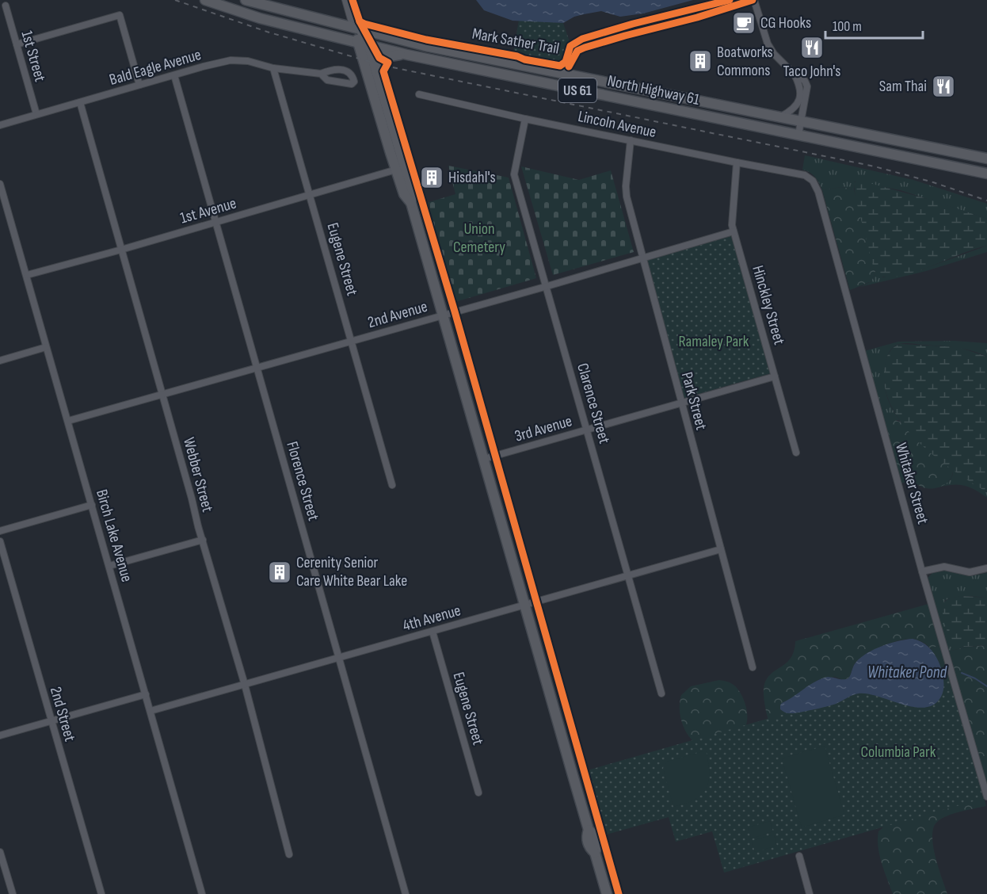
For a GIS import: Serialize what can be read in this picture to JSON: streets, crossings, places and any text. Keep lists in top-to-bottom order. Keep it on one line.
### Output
{"streets":{"main road":["US 61","North Highway 61"],"street":["1st Street","Bald Eagle Avenue","Lincoln Avenue","1st Avenue","Eugene Street","Hinckley Street","2nd Avenue","Park Street","Clarence Street","3rd Avenue","Webber Street","Florence Street","Whitaker Street","Birch Lake Avenue","4th Avenue","2nd Street"],"cycle path":["Mark Sather Trail"]},"crossings":[["1st Street","Bald Eagle Avenue"],["Bald Eagle Avenue","Eugene Street"],["Bald Eagle Avenue","Webber Street"],["Bald Eagle Avenue","Florence Street"],["Lincoln Avenue","Hinckley Street"],["Lincoln Avenue","Park Street"],["Lincoln Avenue","Clarence Street"],["Lincoln Avenue","Whitaker Street"],["1st Avenue","Eugene Street"],["1st Avenue","Webber Street"],["1st Avenue","Florence Street"],["1st Avenue","Birch Lake Avenue"],["Eugene Street","2nd Avenue"],["Eugene Street","4th Avenue"],["Hinckley Street","2nd Avenue"],["Hinckley Street","3rd Avenue"],["2nd Avenue","Park Street"],["2nd Avenue","Clarence Street"],["2nd Avenue","Webber Street"],["2nd Avenue","Florence Street"],["2nd Avenue","Birch Lake Avenue"],["Park Street","3rd Avenue"],["Park Street","4th Avenue"],["Clarence Street","3rd Avenue"],["Clarence Street","4th Avenue"],["Webber Street","4th Avenue"],["Florence Street","4th Avenue"],["Birch Lake Avenue","4th Avenue"]],"water":["Whitaker Pond"],"parks":["Union Cemetery","Ramaley Park","Columbia Park"],"places":{"cafe":["CG Hooks"],"restaurant":["Taco John's","Sam Thai"],"building":["Boatworks Commons","Hisdahl's","Cerenity Senior Care White Bear Lake"]},"scale_bar":"100 m"}
